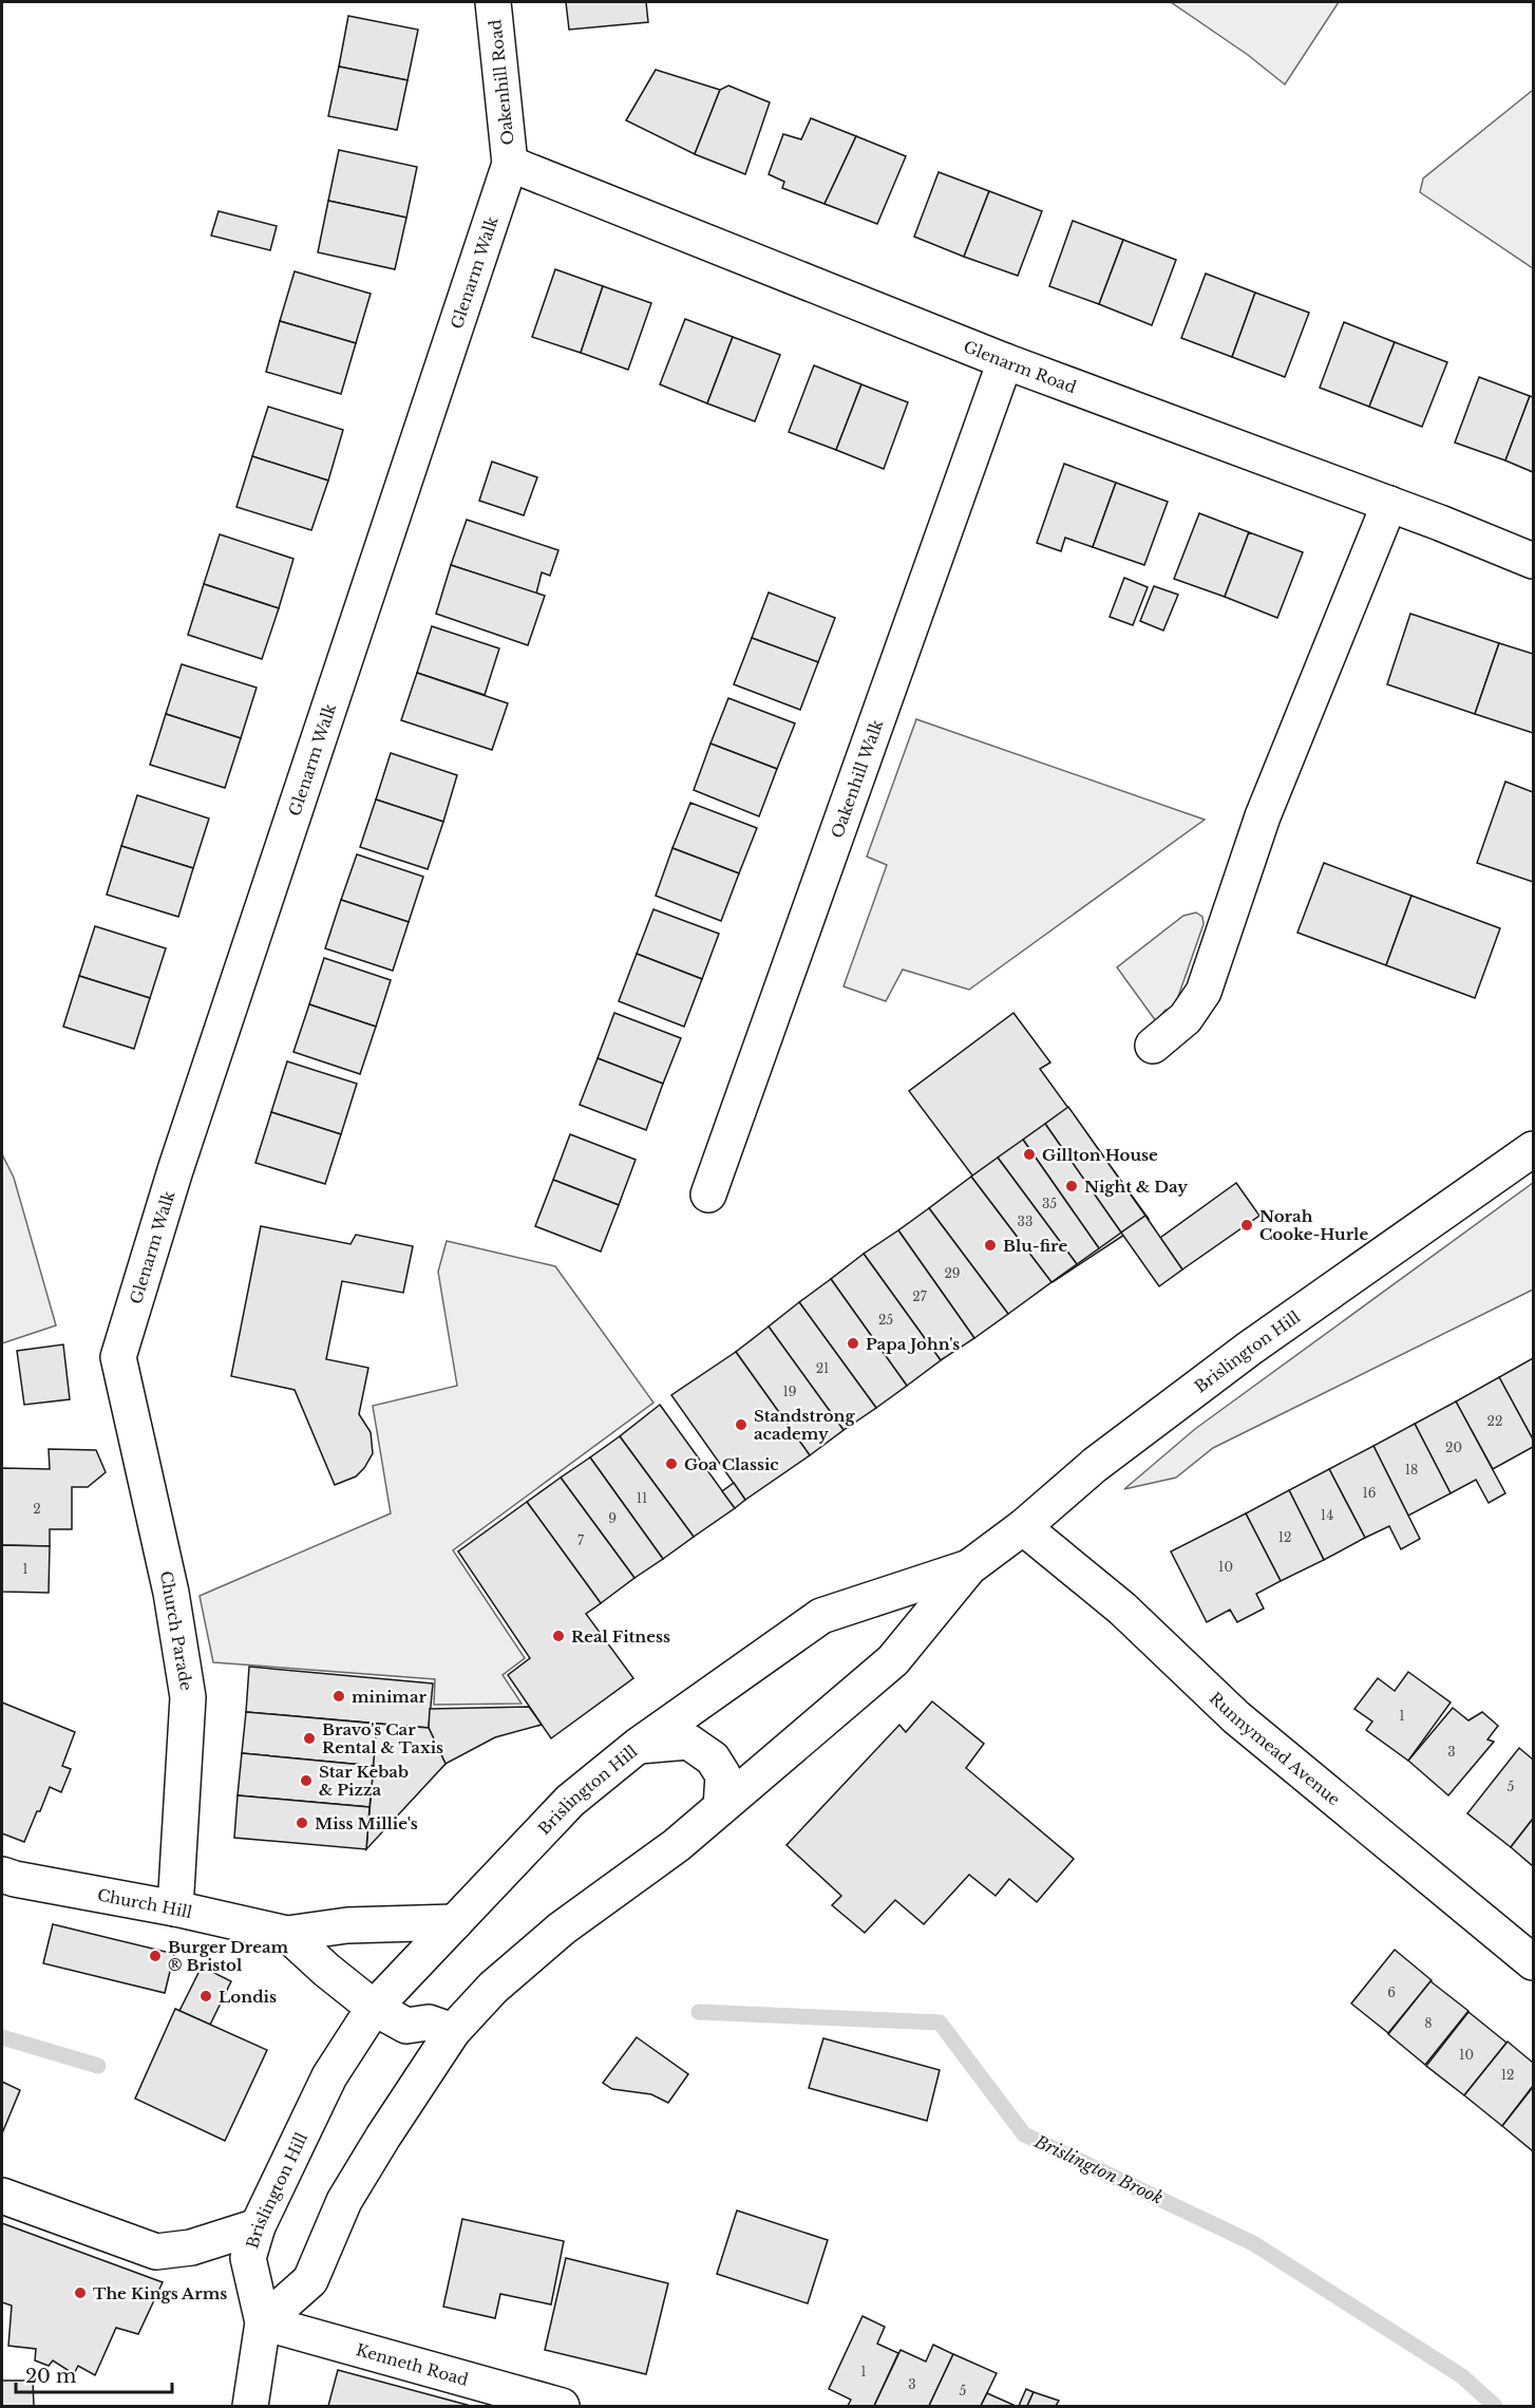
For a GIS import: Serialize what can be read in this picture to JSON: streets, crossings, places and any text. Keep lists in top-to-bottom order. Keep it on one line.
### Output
{"streets":{"main road":["Oakenhill Road","Glenarm Walk","Glenarm Road","Oakenhill Walk","Brislington Hill","Church Parade","Runnymead Avenue","Church Hill","Kenneth Road"]},"crossings":[["Oakenhill Road","Glenarm Walk"],["Oakenhill Road","Glenarm Road"],["Glenarm Walk","Glenarm Road"],["Glenarm Walk","Church Parade"],["Glenarm Road","Oakenhill Walk"],["Brislington Hill","Runnymead Avenue"],["Brislington Hill","Church Hill"],["Brislington Hill","Kenneth Road"],["Church Parade","Church Hill"]],"water":["Brislington Brook"],"places":["Gillton House","Night & Day","Norah Cooke-Hurle","Blu-fire","Papa John's","Standstrong academy","Goa Classic","Real Fitness","minimar","Bravo's Car Rental & Taxis","Star Kebab & Pizza","Miss Millie's","Burger Dream ® Bristol","Londis","The Kings Arms"],"house_numbers":["35","33","29","27","25","21","19","22","20","18","16","11","2","14","9","12","7","10","1","1","3","5","6","8","10","12","1","3","5"],"scale_bar":"20 m"}
